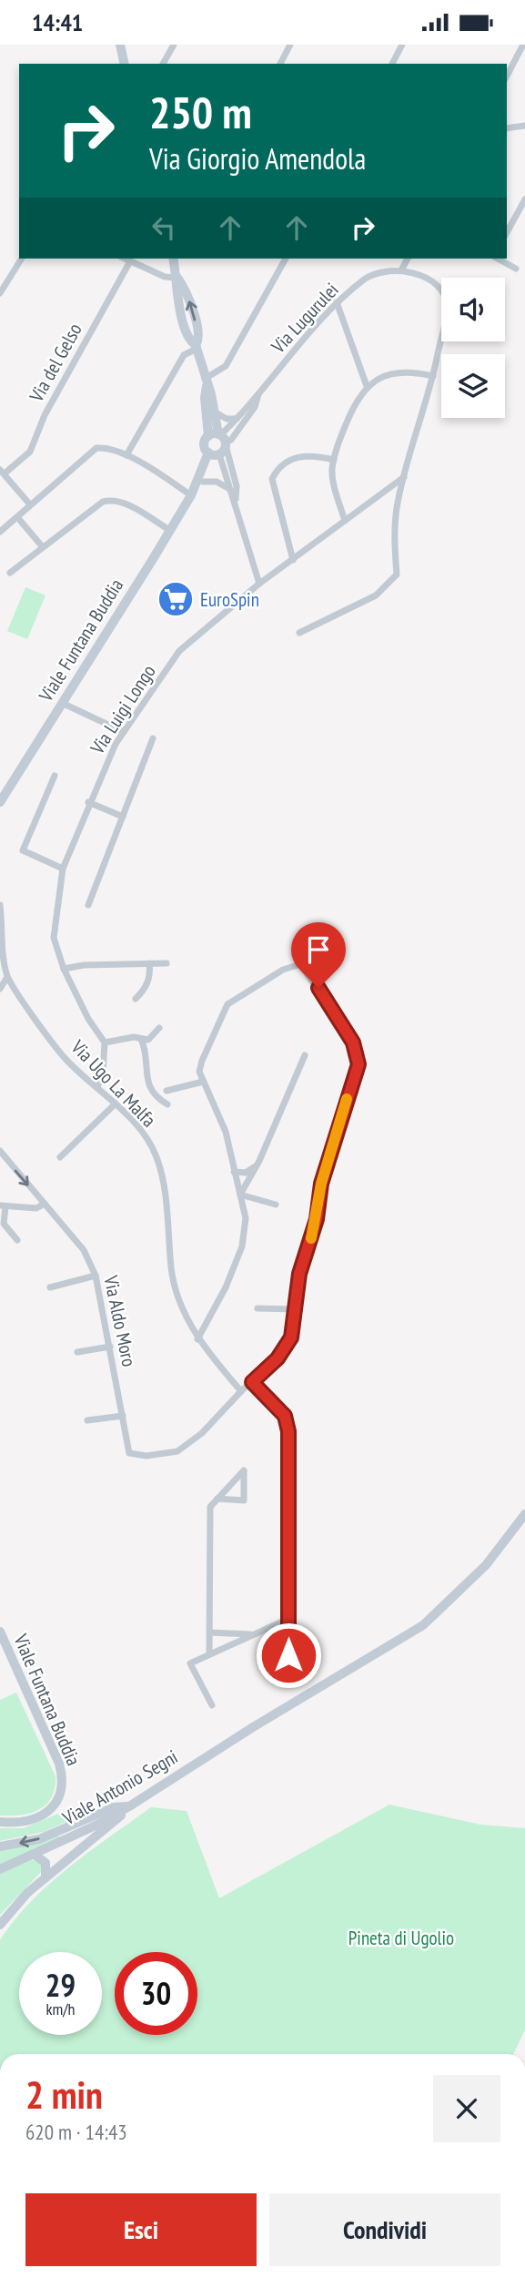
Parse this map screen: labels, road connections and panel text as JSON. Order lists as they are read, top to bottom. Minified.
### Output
{"streets":{"main road":["Viale Funtana Buddia","Viale Antonio Segni"],"street":["Via Lugurulei","Via del Gelso","Via Luigi Longo","Via Ugo La Malfa","Via Aldo Moro"]},"crossings":[["Via Lugurulei","Viale Funtana Buddia"],["Via Ugo La Malfa","Via Aldo Moro"]],"parks":["Pineta di Ugolio"],"places":{"supermarket":["EuroSpin"]},"page":{"status":"14:41","turn":["250 m","Via Giorgio Amendola"],"speed":"29 km/h","limit":"30","heading":["2 min","620 m · 14:43"],"buttons":["Esci","Condividi"]}}
